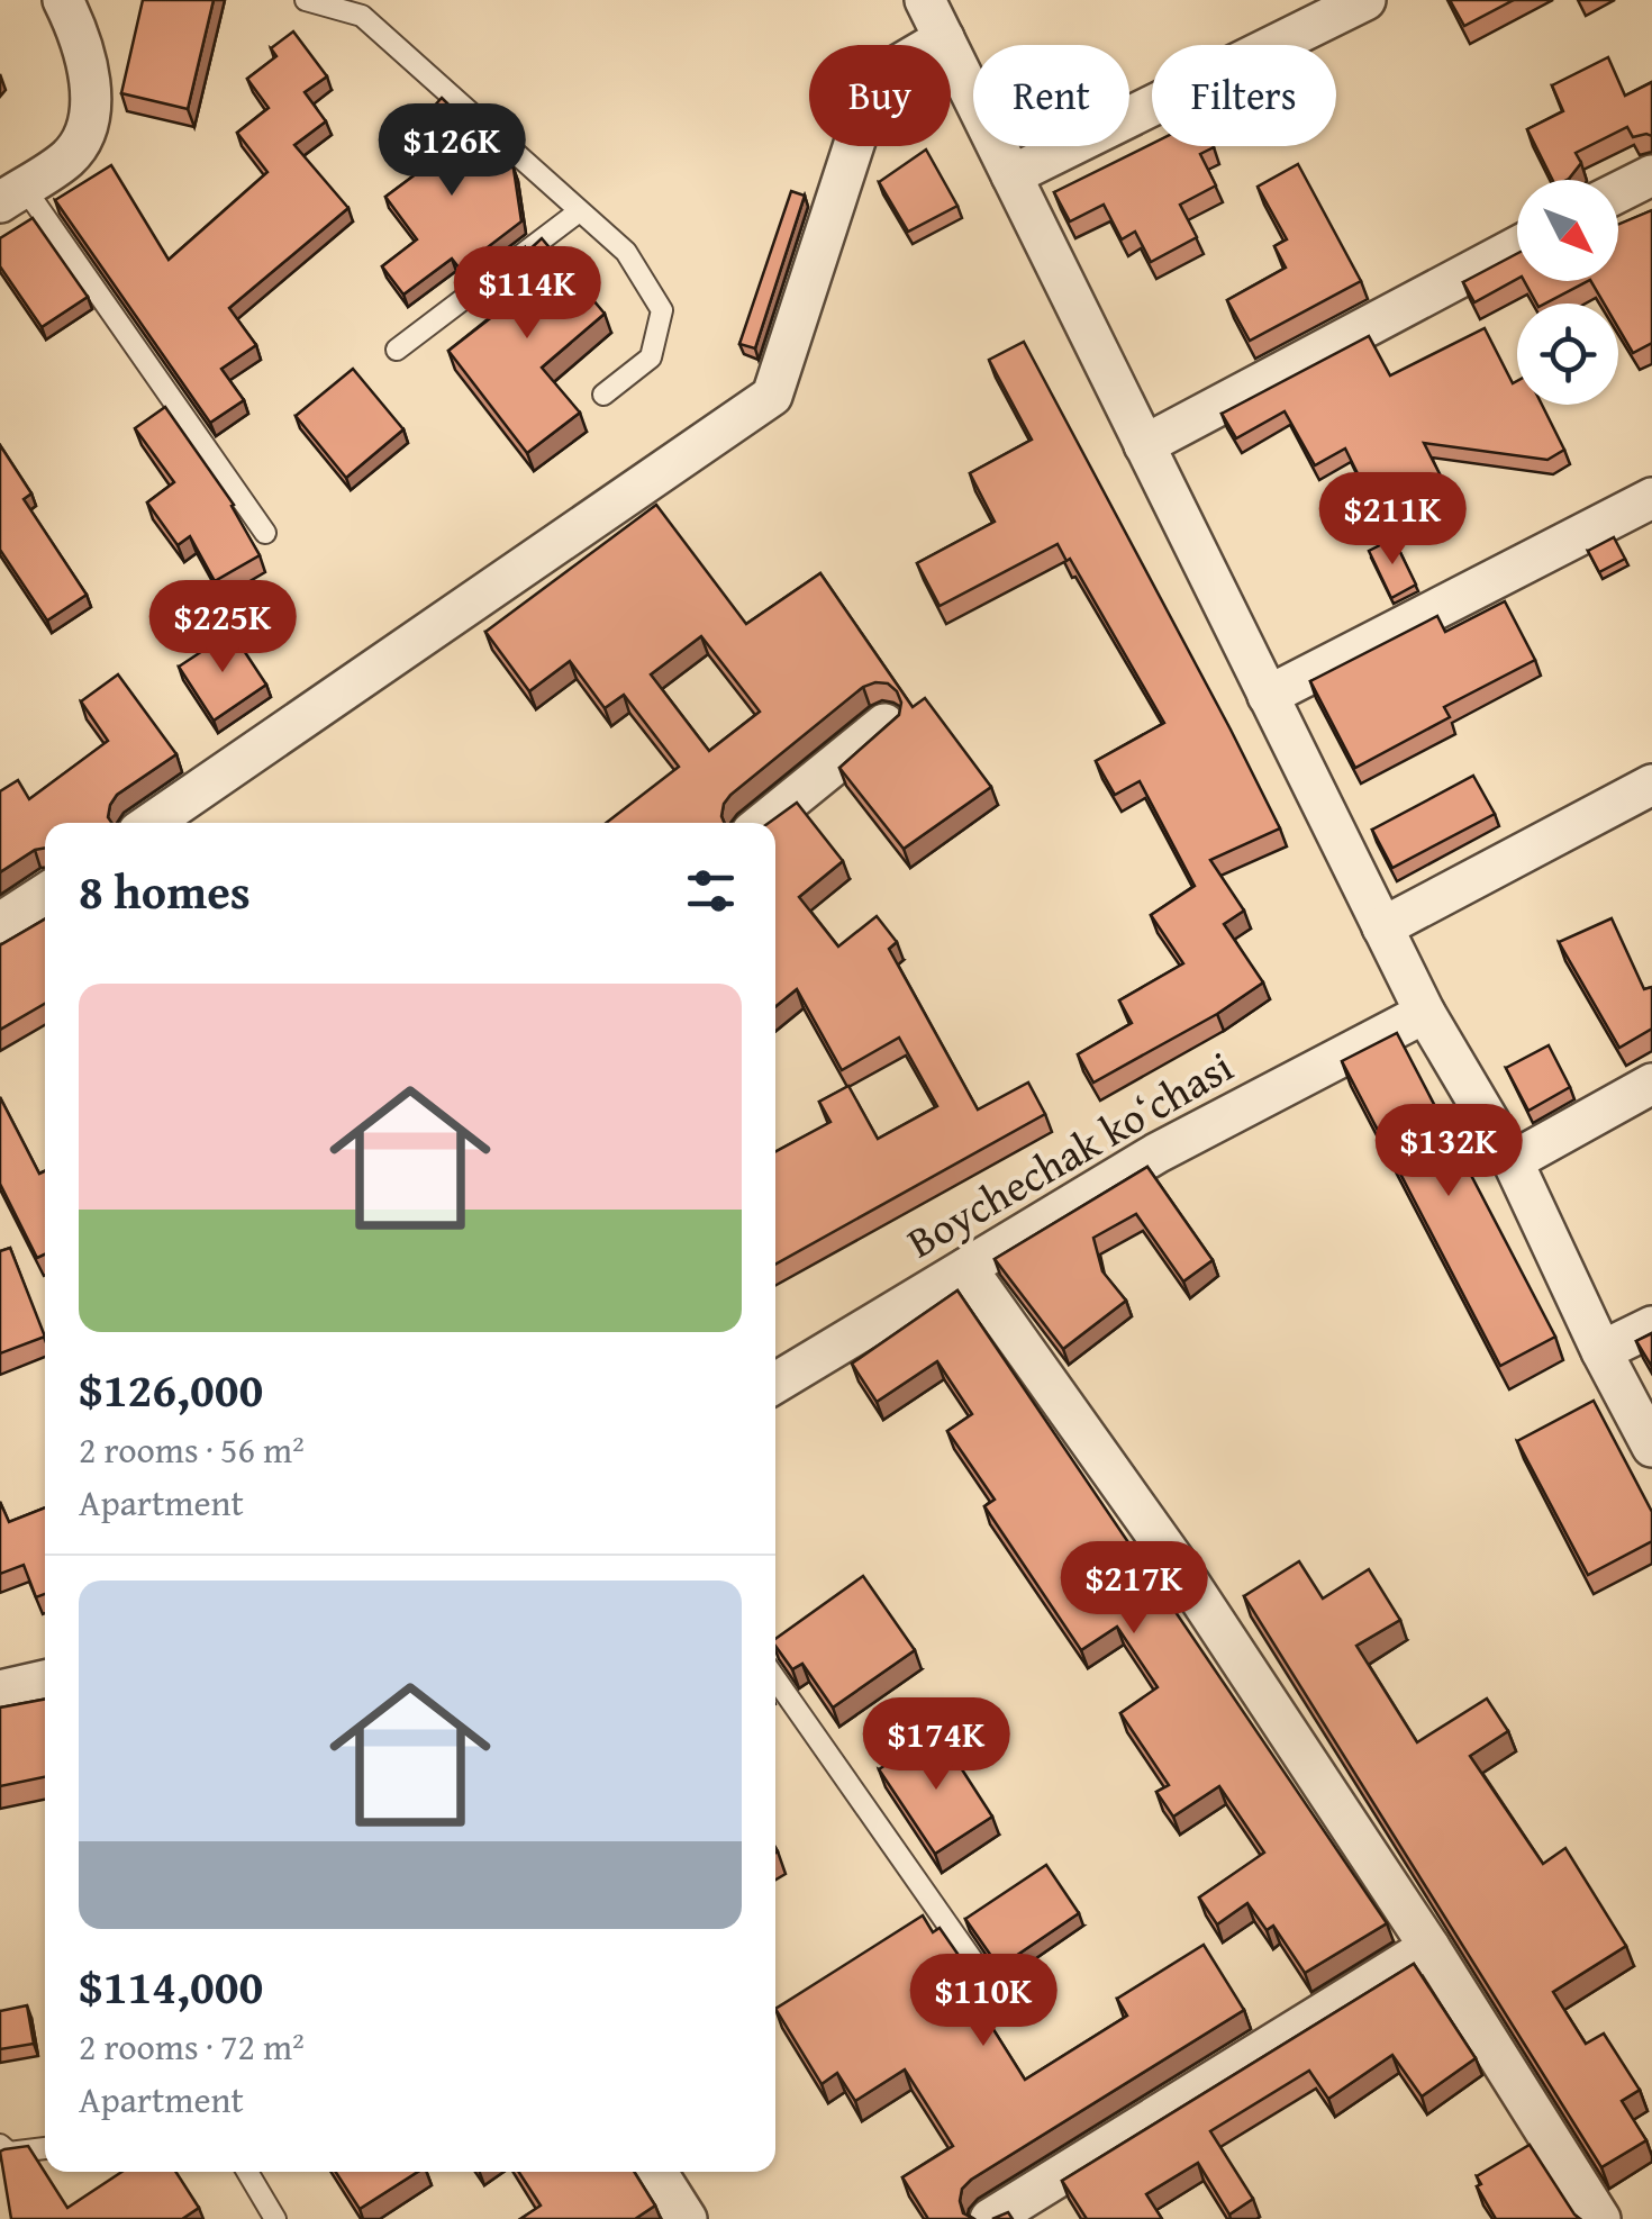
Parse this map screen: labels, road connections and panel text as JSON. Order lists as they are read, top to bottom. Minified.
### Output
{"streets":{"street":["Boychechak koʻchasi"]},"north":"bottom right","page":{"chip":["Buy","Rent","Filters"],"price":["$126K","$114K","$211K","$225K","$132K","$217K","$174K","$110K"],"heading":"8 homes","list":[{"name":"$126,000","note":"2 rooms · 56 m² · Apartment"},{"name":"$114,000","note":"2 rooms · 72 m² · Apartment"}]}}
